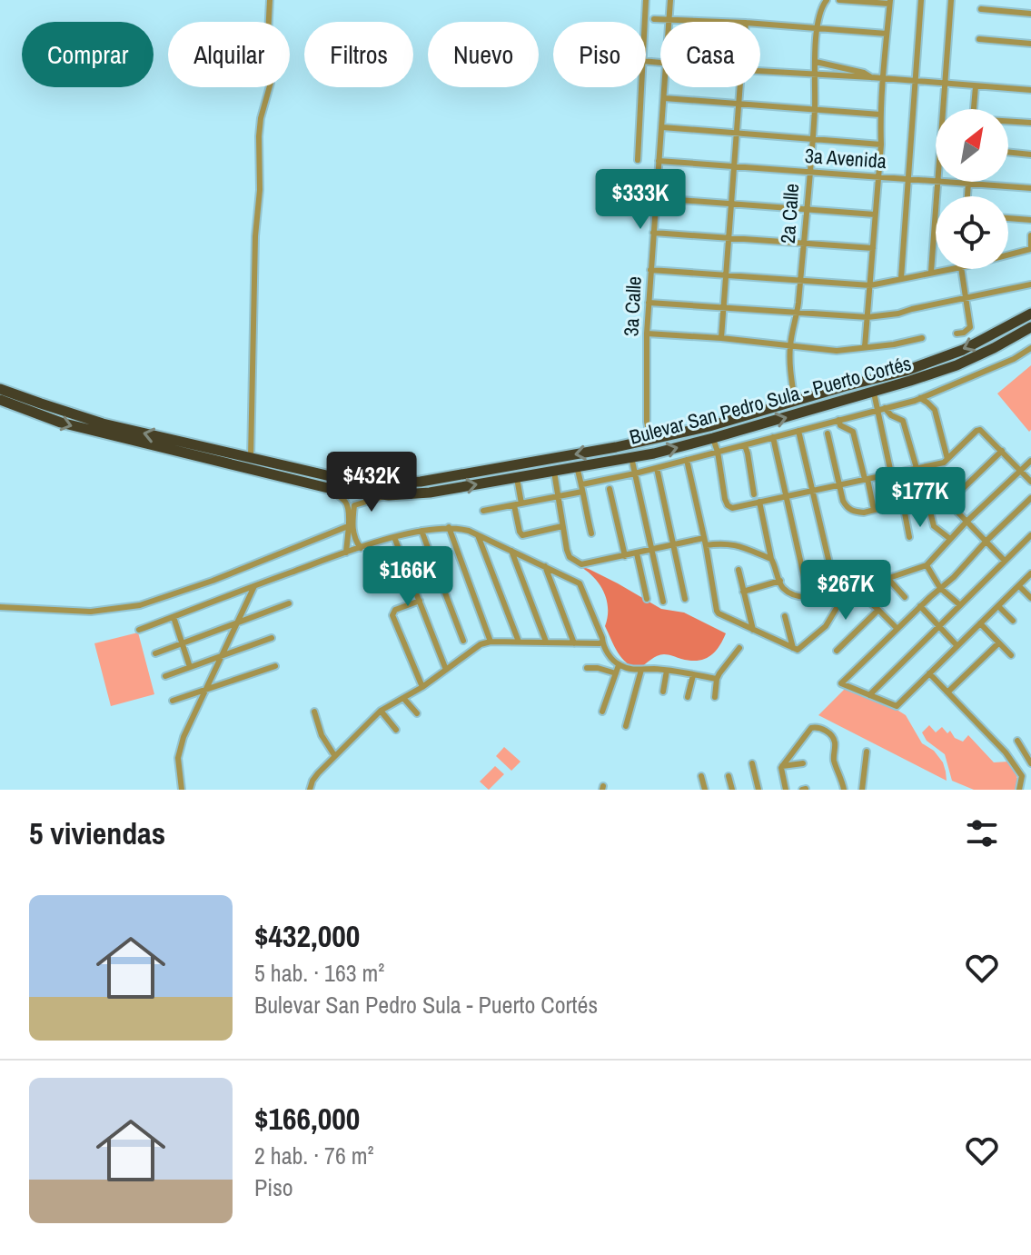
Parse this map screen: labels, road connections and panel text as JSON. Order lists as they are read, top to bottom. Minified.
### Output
{"streets":{"highway":["Bulevar San Pedro Sula - Puerto Cortés"],"street":["3a Avenida","2a Calle","3a Calle"]},"crossings":[["3a Avenida","2a Calle"],["3a Avenida","3a Calle"],["2a Calle","Bulevar San Pedro Sula - Puerto Cortés"],["3a Calle","Bulevar San Pedro Sula - Puerto Cortés"]],"north":"top right","page":{"chip":["Comprar","Alquilar","Filtros","Nuevo","Piso","Casa"],"price":["$333K","$432K","$177K","$166K","$267K"],"heading":"5 viviendas","list":[{"name":"$432,000","note":"5 hab. · 163 m² · Bulevar San Pedro Sula - Puerto Cortés"},{"name":"$166,000","note":"2 hab. · 76 m² · Piso"}]}}
